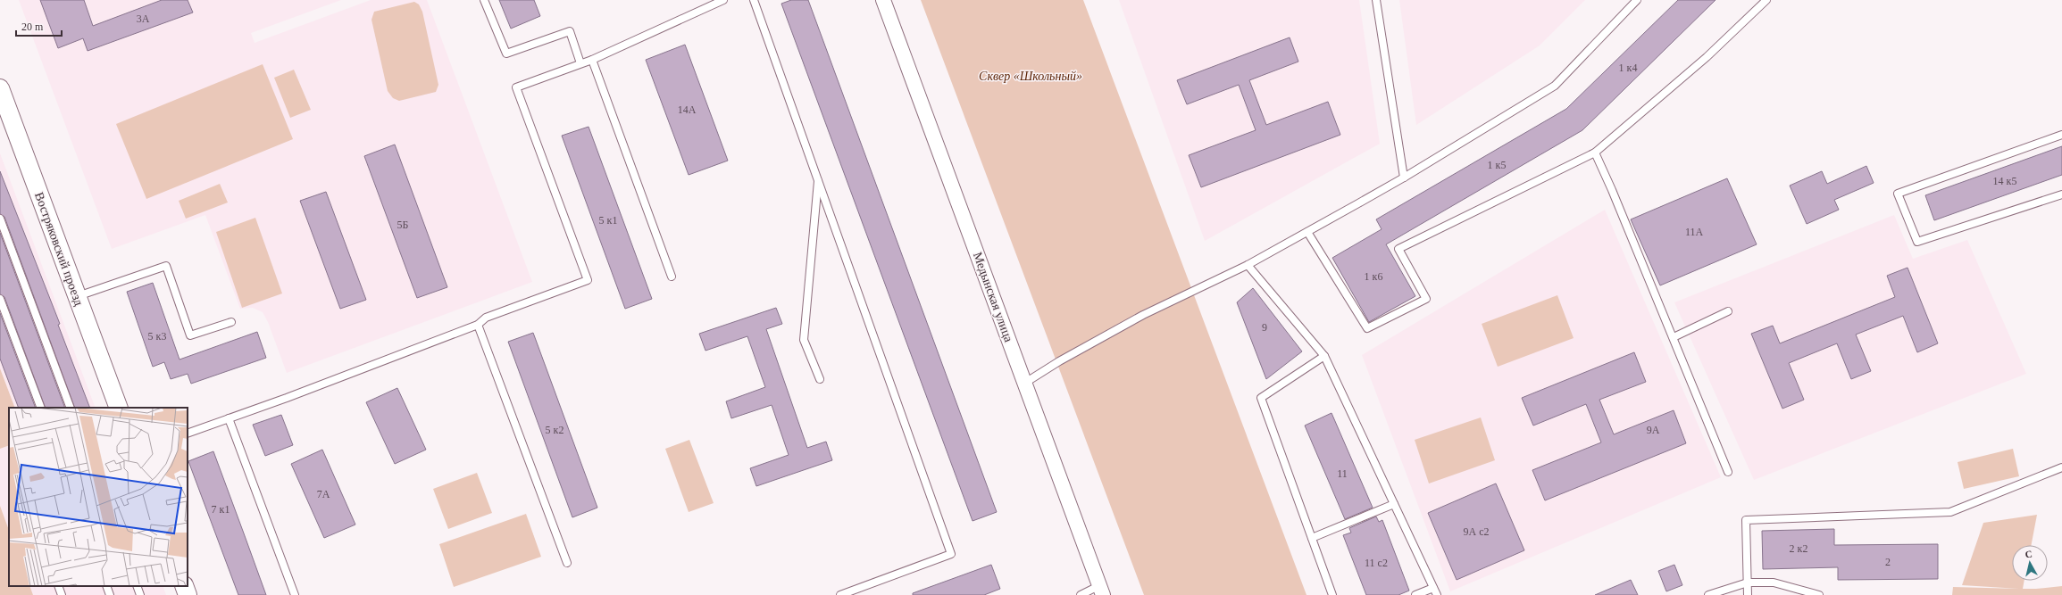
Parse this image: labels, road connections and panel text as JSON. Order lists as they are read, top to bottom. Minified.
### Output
{"streets":{"street":["Востряковский проезд","Медынская улица"]},"parks":["Сквер «Школьный»"],"house_numbers":["3А","1 к4","14А","1 к5","14 к5","5 к1","5Б","11А","1 к6","9","5 к3","5 к2","9А","11","7А","7 к1","9А с2","2 к2","2","11 с2"],"scale_bar":"20 m","north":"top"}
